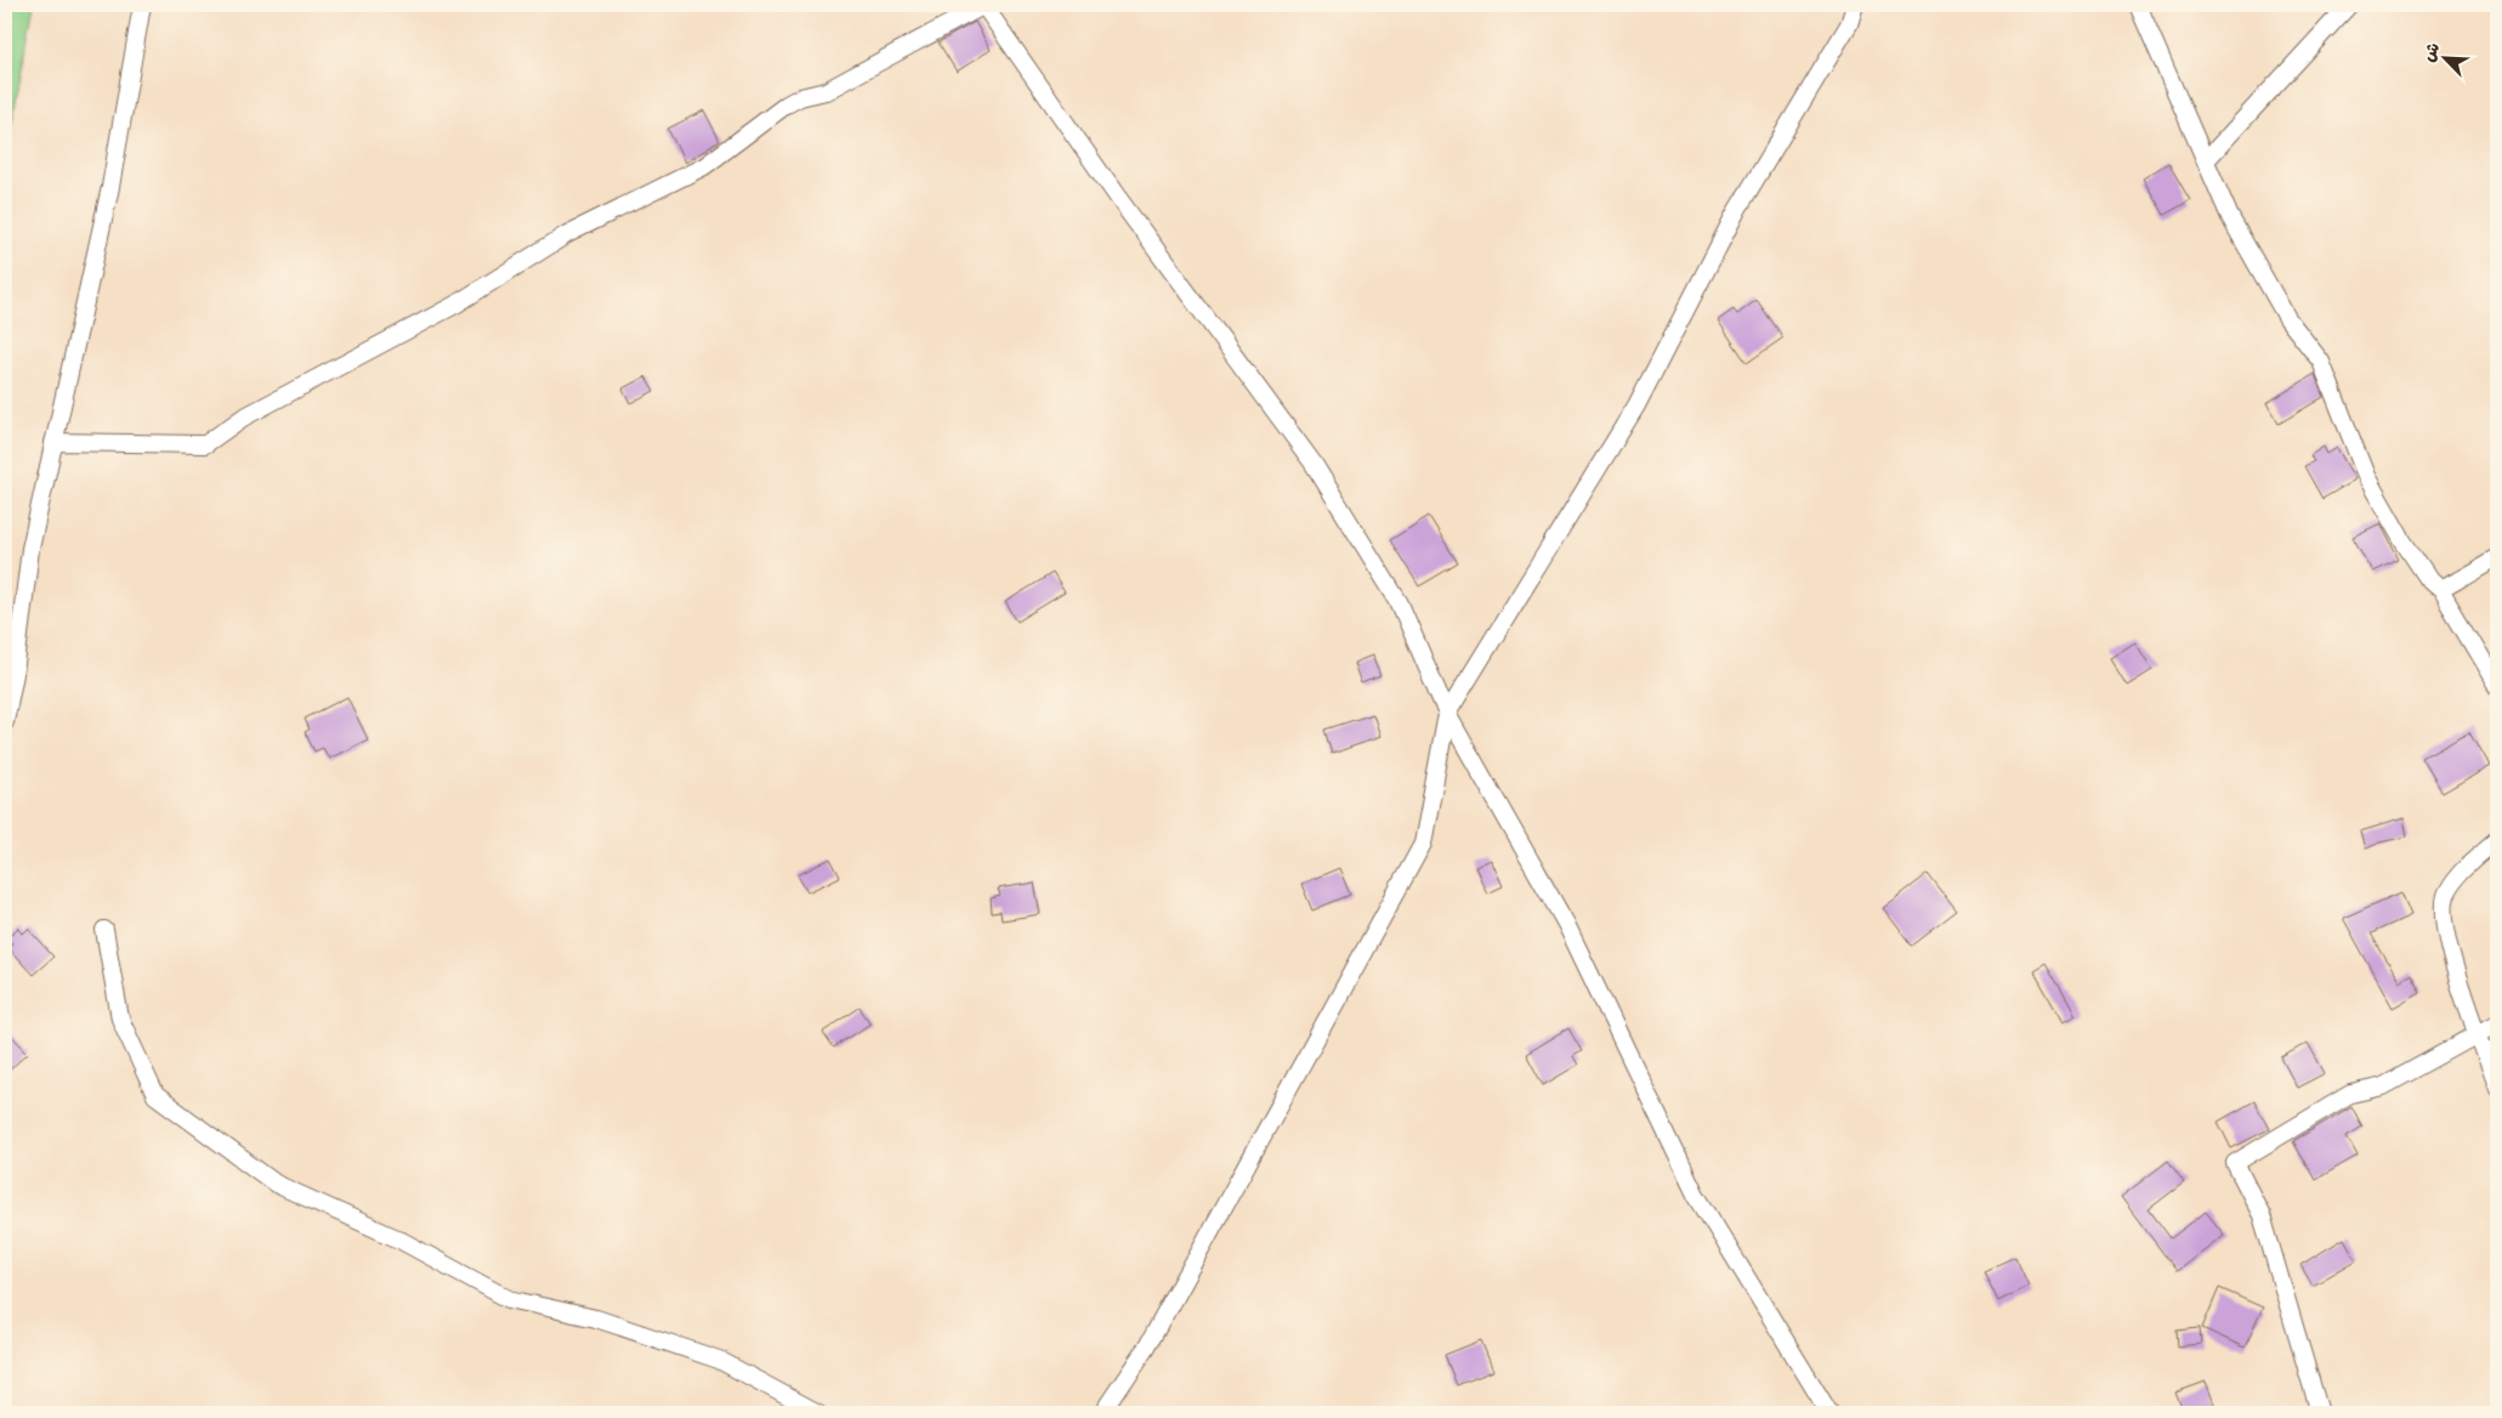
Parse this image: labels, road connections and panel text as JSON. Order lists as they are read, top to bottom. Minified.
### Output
{"north":"top left"}
